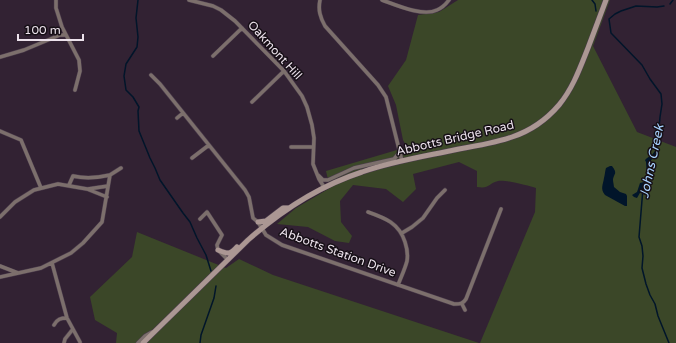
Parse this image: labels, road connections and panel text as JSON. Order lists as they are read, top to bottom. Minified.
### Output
{"streets":{"main road":["Abbotts Bridge Road"],"street":["Oakmont Hill","Abbotts Station Drive"]},"crossings":[["Oakmont Hill","Abbotts Bridge Road"],["Abbotts Bridge Road","Abbotts Station Drive"]],"water":["Johns Creek"],"scale_bar":"100 m"}
